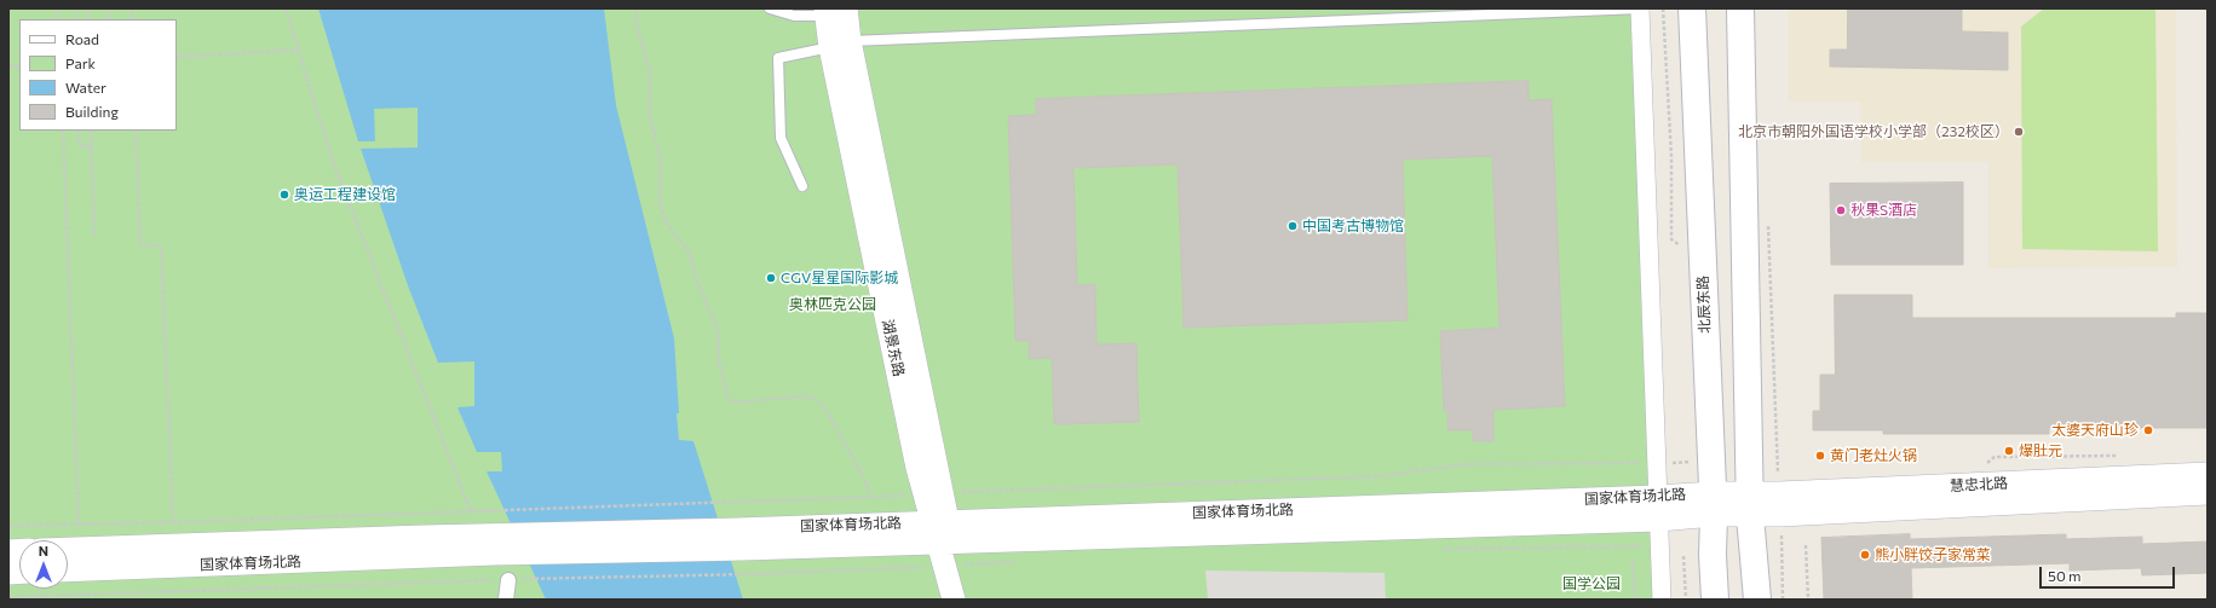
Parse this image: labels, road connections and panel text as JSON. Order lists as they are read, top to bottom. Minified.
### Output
{"streets":{"main road":["北辰东路"],"street":["湖景东路","慧忠北路","国家体育场北路"]},"crossings":[["北辰东路","国家体育场北路"],["湖景东路","国家体育场北路"],["慧忠北路","国家体育场北路"]],"parks":["奥林匹克公园","国学公园"],"places":["北京市朝阳外国语学校小学部（232校区）","奥运工程建设馆","秋果S酒店","中国考古博物馆","CGV星星国际影城","太婆天府山珍","爆肚元","黄门老灶火锅","熊小胖饺子家常菜"],"legend":["Road","Park","Water","Building"],"scale_bar":"50 m","north":"top"}
